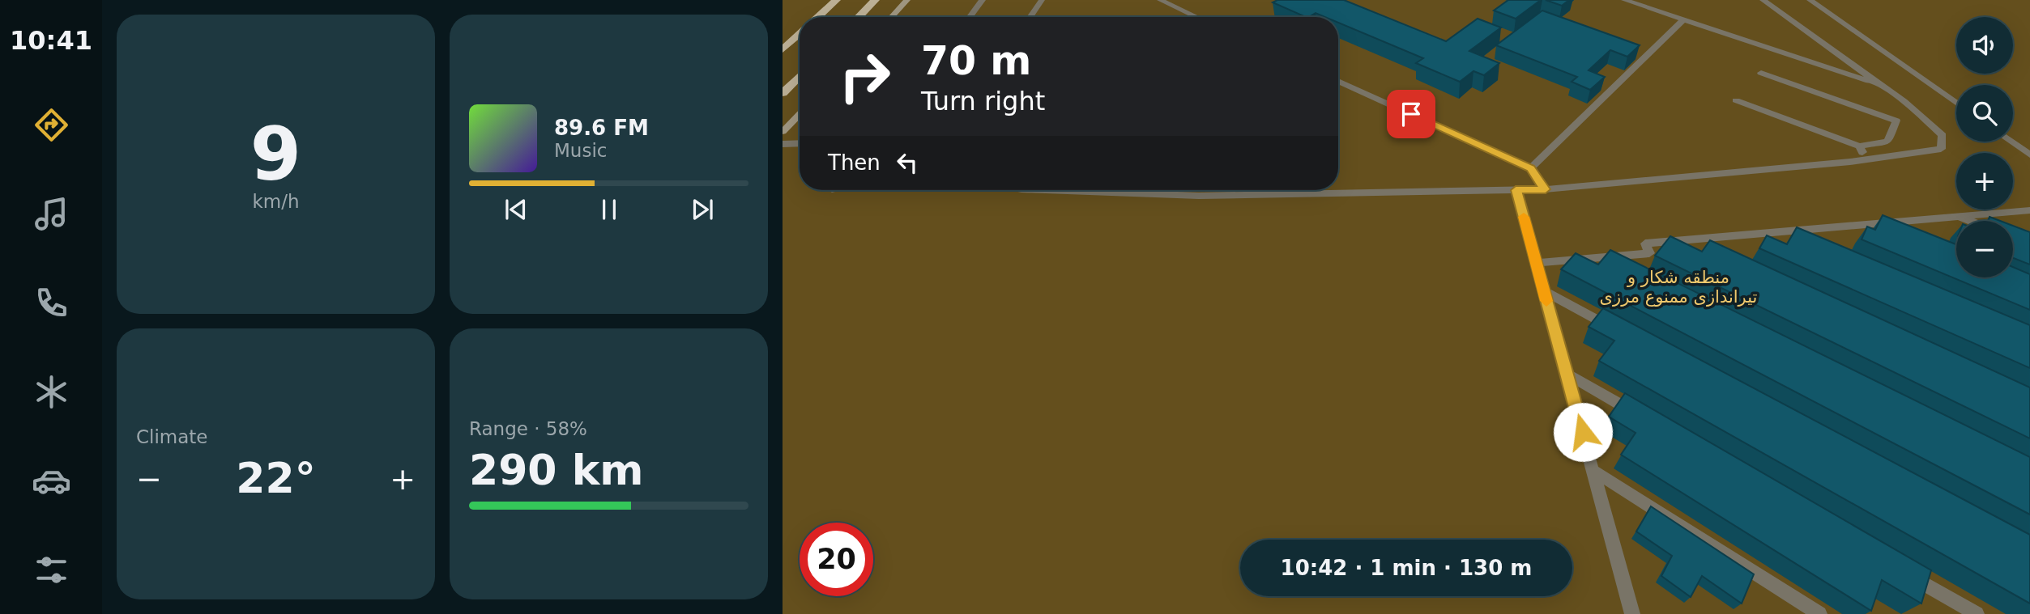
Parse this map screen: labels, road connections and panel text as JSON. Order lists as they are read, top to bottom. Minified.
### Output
{"parks":["منطقه شکار و تیراندازی ممنوع مرزی"],"page":{"tabs":"10:41","tile":[["9","km/h"],"Climate",["Range · 58%","290 km"]],"map_buttons":["+","−"],"turn":["70 m","Turn right"],"song":["89.6 FM","Music"],"then":"Then","heat":["−","22°","+"],"limit":"20","trip":"10:42 · 1 min · 130 m"}}
